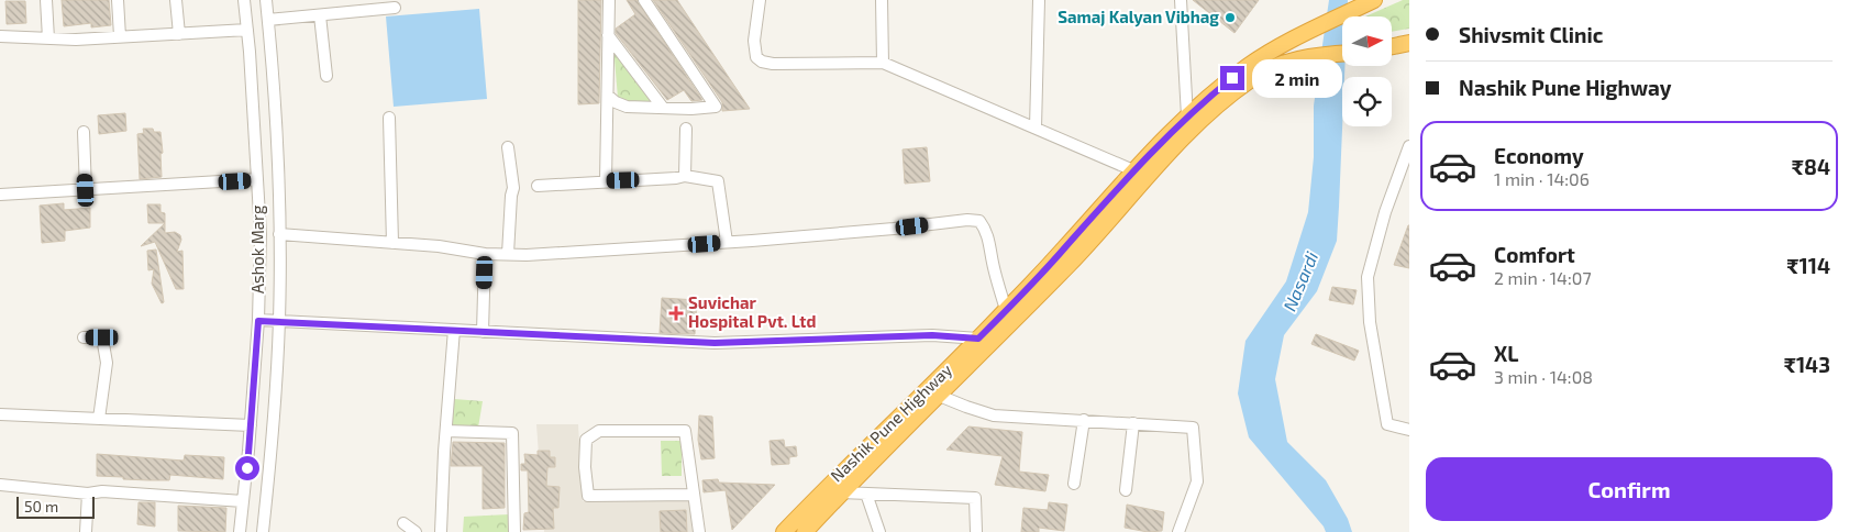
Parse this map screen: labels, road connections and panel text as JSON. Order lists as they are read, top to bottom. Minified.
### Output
{"streets":{"highway":["Nashik Pune Highway"],"street":["Ashok Marg"]},"water":["Nasardi"],"places":{"other":["Samaj Kalyan Vibhag"],"health":["Suvichar Hospital Pvt. Ltd"]},"scale_bar":"50 m","north":"right","page":{"banner":["Shivsmit Clinic","Nashik Pune Highway"],"bubble":"2 min","list":[{"name":"Economy","note":"1 min · 14:06","value":"₹84"},{"name":"Comfort","note":"2 min · 14:07","value":"₹114"},{"name":"XL","note":"3 min · 14:08","value":"₹143"}],"buttons":"Confirm","scale":"50 m"}}
